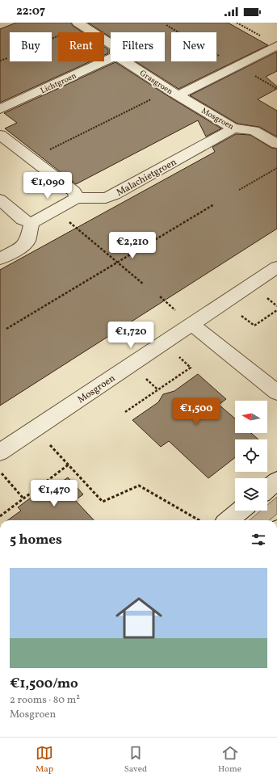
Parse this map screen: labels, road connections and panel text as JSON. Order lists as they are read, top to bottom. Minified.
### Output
{"streets":{"street":["Grasgroen","Lichtgroen","Mosgroen","Malachietgroen"]},"crossings":[["Grasgroen","Mosgroen"],["Mosgroen","Malachietgroen"]],"north":"left","page":{"status":"22:07","chip":["Buy","Rent","Filters","New"],"price":["€1,090","€2,210","€1,720","€1,500","€1,470"],"heading":"5 homes","list":[{"name":"€1,500/mo","note":"2 rooms · 80 m² · Mosgroen"}],"tabs":["Map","Saved","Home"]}}
